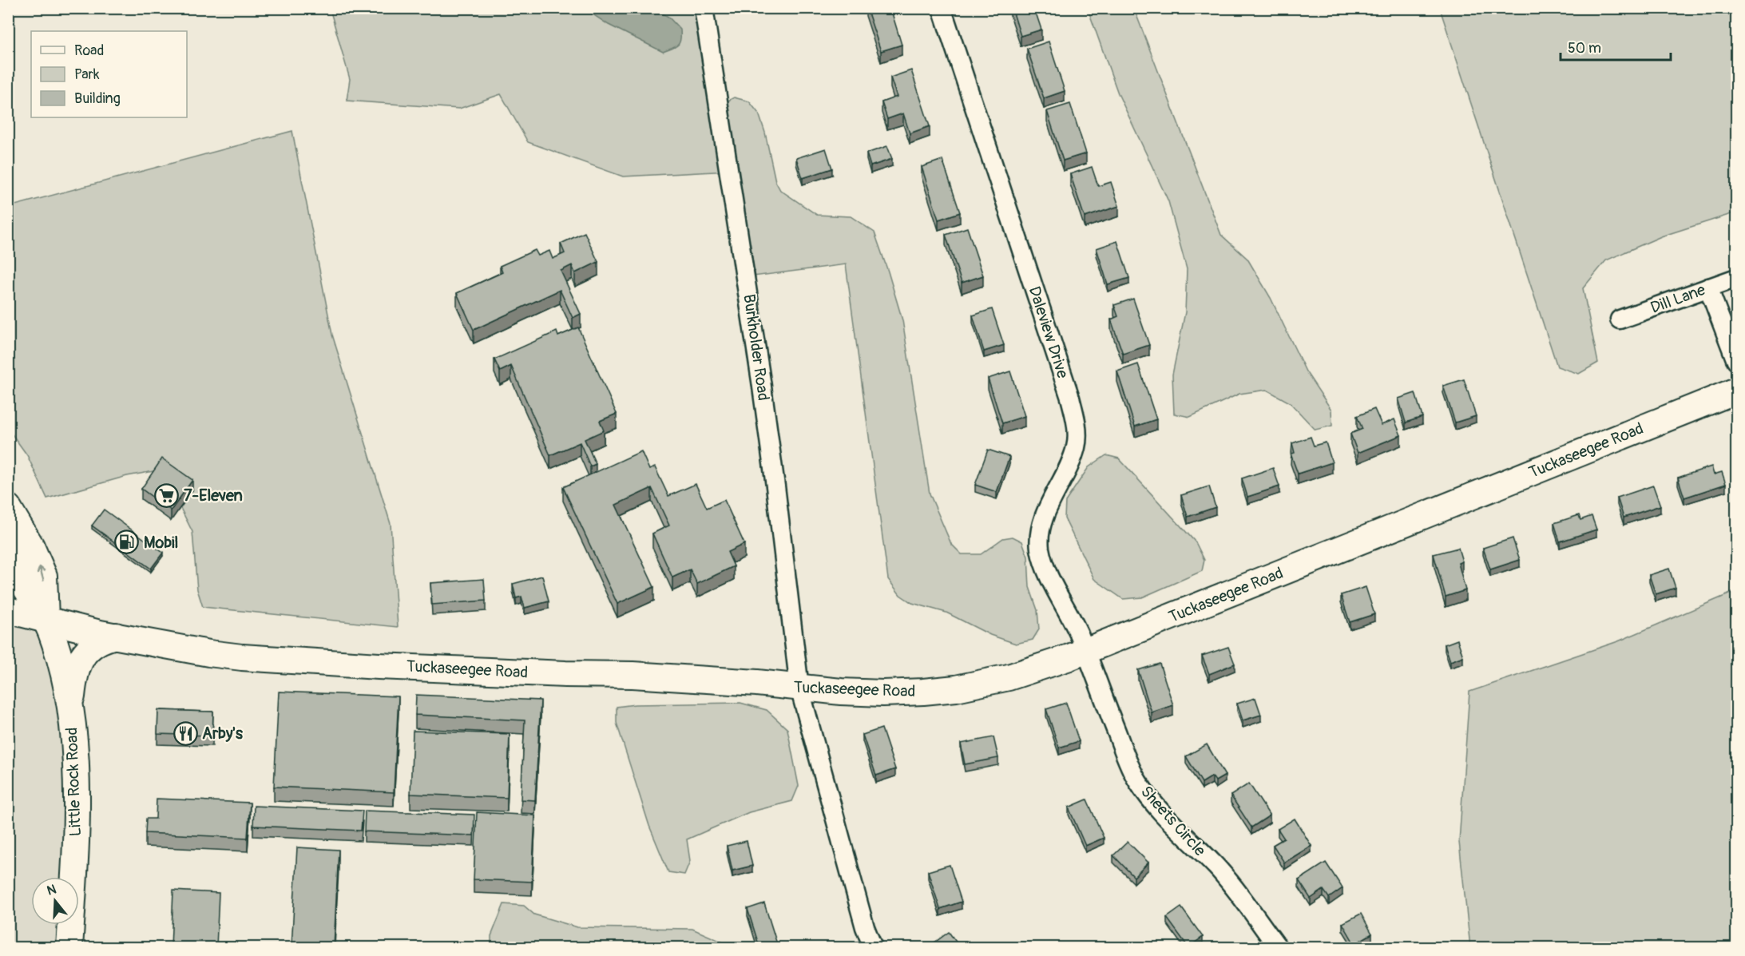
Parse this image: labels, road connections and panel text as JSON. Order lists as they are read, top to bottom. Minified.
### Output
{"streets":{"street":["Dill Lane","Daleview Drive","Burkholder Road","Tuckaseegee Road","Little Rock Road","Sheets Circle"]},"crossings":[["Daleview Drive","Tuckaseegee Road"],["Daleview Drive","Sheets Circle"],["Burkholder Road","Tuckaseegee Road"],["Tuckaseegee Road","Little Rock Road"],["Tuckaseegee Road","Sheets Circle"]],"places":{"supermarket":["7-Eleven"],"fuel station":["Mobil"],"restaurant":["Arby's"]},"legend":["Road","Park","Building"],"scale_bar":"50 m","north":"top"}
